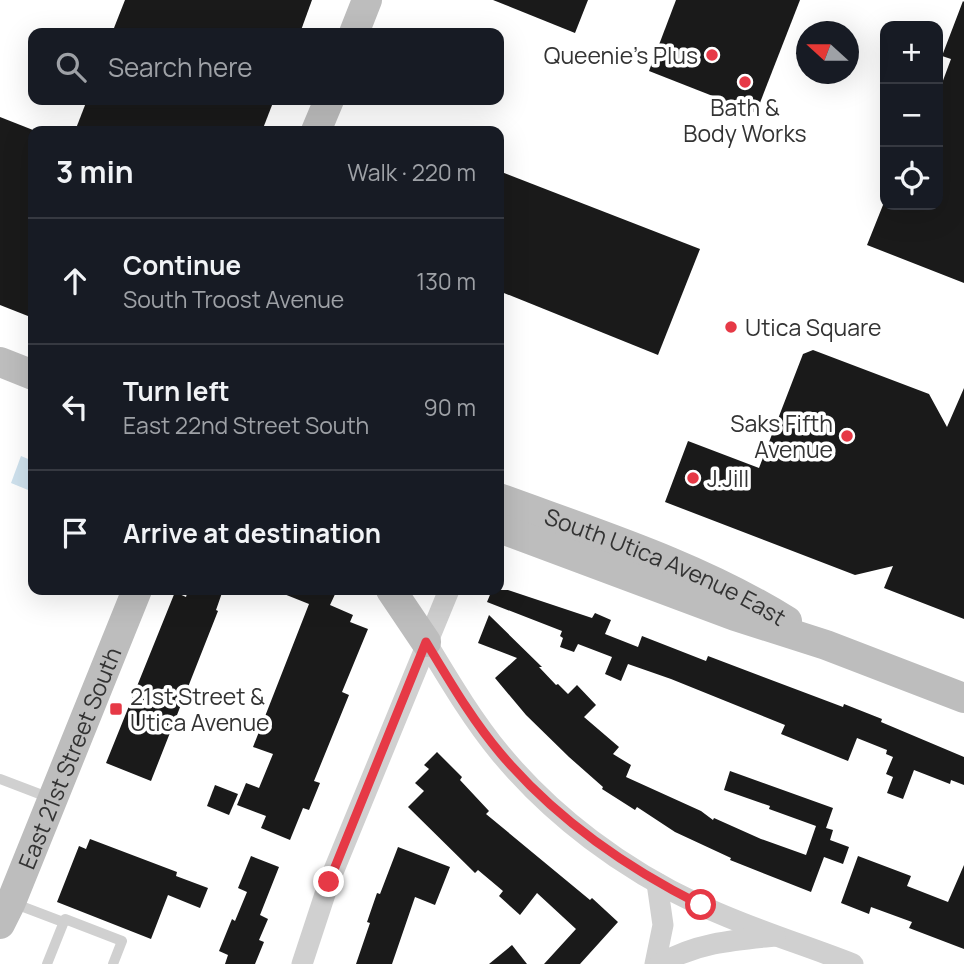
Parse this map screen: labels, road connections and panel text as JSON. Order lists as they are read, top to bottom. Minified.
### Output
{"streets":{"street":["South Utica Avenue East","East 21st Street South"]},"places":{"other":["Queenie's Plus","Bath & Body Works","Utica Square","Saks Fifth Avenue","J.Jill"],"transit":["21st Street & Utica Avenue"]},"north":"left","page":{"map_buttons":["+","−"],"search":"Search here","heading":["3 min","Walk · 220 m"],"list":[["Continue","South Troost Avenue","130 m"],["Turn left","East 22nd Street South","90 m"],"Arrive at destination"]}}
